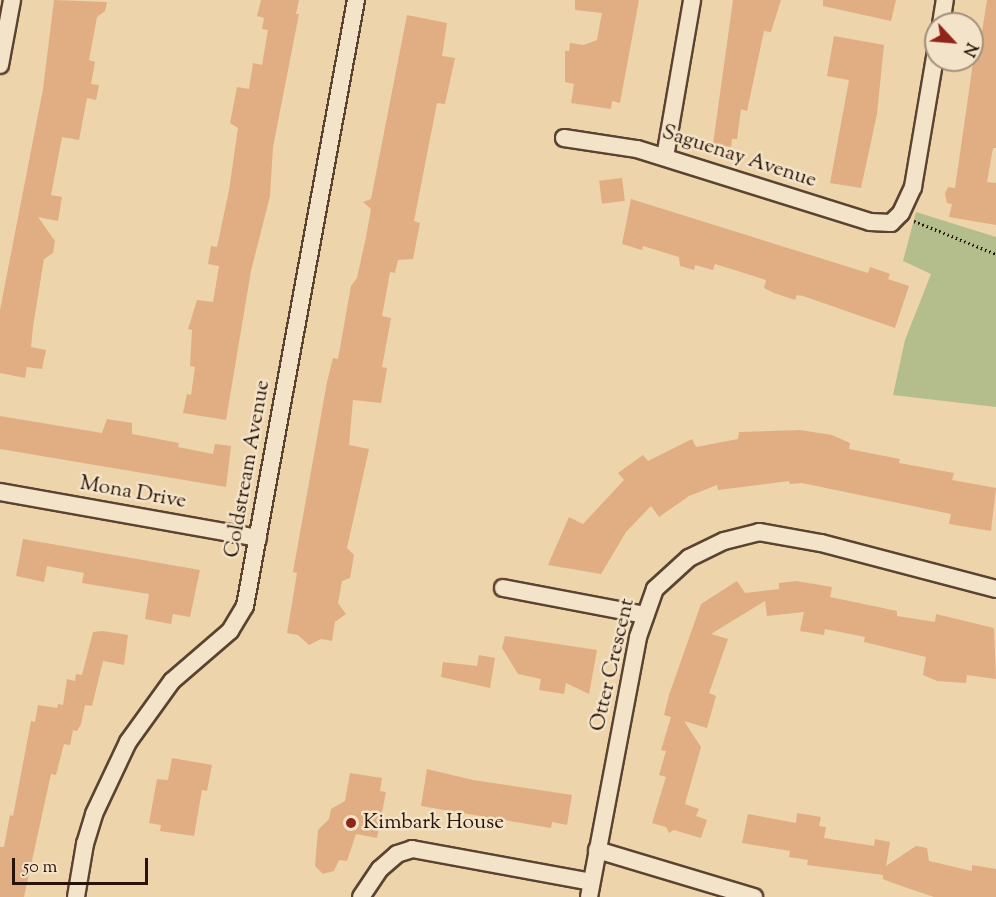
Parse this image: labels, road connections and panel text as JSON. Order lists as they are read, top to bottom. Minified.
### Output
{"streets":{"street":["Saguenay Avenue","Coldstream Avenue","Mona Drive","Otter Crescent"]},"crossings":[["Coldstream Avenue","Mona Drive"]],"places":["Kimbark House"],"scale_bar":"50 m","north":"bottom right"}
